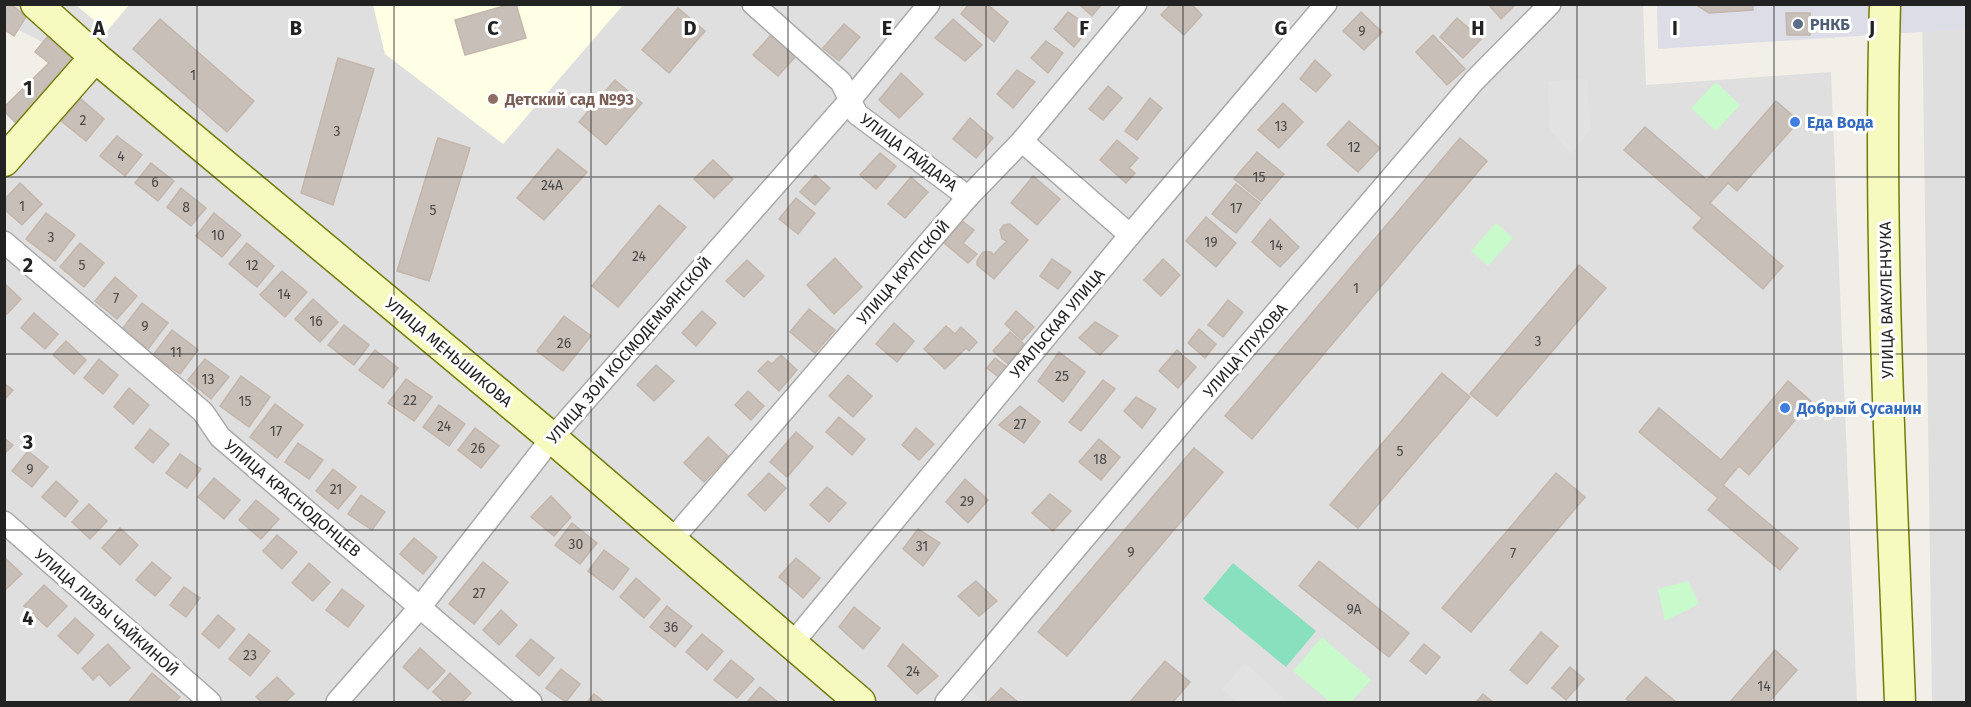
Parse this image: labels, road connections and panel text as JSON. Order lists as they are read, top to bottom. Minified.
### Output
{"streets":{"street":["УЛИЦА ГАЙДАРА","УЛИЦА КРУПСКОЙ","УЛИЦА ВАКУЛЕНЧУКА","УРАЛЬСКАЯ УЛИЦА","УЛИЦА ЗОИ КОСМОДЕМЬЯНСКОЙ","УЛИЦА ГЛУХОВА","УЛИЦА МЕНЬШИКОВА","УЛИЦА КРАСНОДОНЦЕВ","УЛИЦА ЛИЗЫ ЧАЙКИНОЙ"]},"crossings":[["УЛИЦА ГАЙДАРА","УЛИЦА КРУПСКОЙ"],["УЛИЦА ГАЙДАРА","УЛИЦА ЗОИ КОСМОДЕМЬЯНСКОЙ"],["УЛИЦА КРУПСКОЙ","УЛИЦА МЕНЬШИКОВА"],["УРАЛЬСКАЯ УЛИЦА","УЛИЦА МЕНЬШИКОВА"],["УЛИЦА ЗОИ КОСМОДЕМЬЯНСКОЙ","УЛИЦА МЕНЬШИКОВА"],["УЛИЦА ЗОИ КОСМОДЕМЬЯНСКОЙ","УЛИЦА КРАСНОДОНЦЕВ"]],"places":["РНКБ","Детский сад №93","Еда Вода","Добрый Сусанин"],"house_numbers":["9","1","2","13","3","12","4","15","6","24А","1","8","17","5","10","3","19","14","24","5","12","1","14","7","16","9","3","26","11","25","13","22","15","27","24","17","26","5","18","9","21","29","30","31","9","7","27","9А","36","23","24","14"],"grid":{"columns":["A","B","C","D","E","F","G","H","I","J"],"rows":["1","2","3","4"]}}
